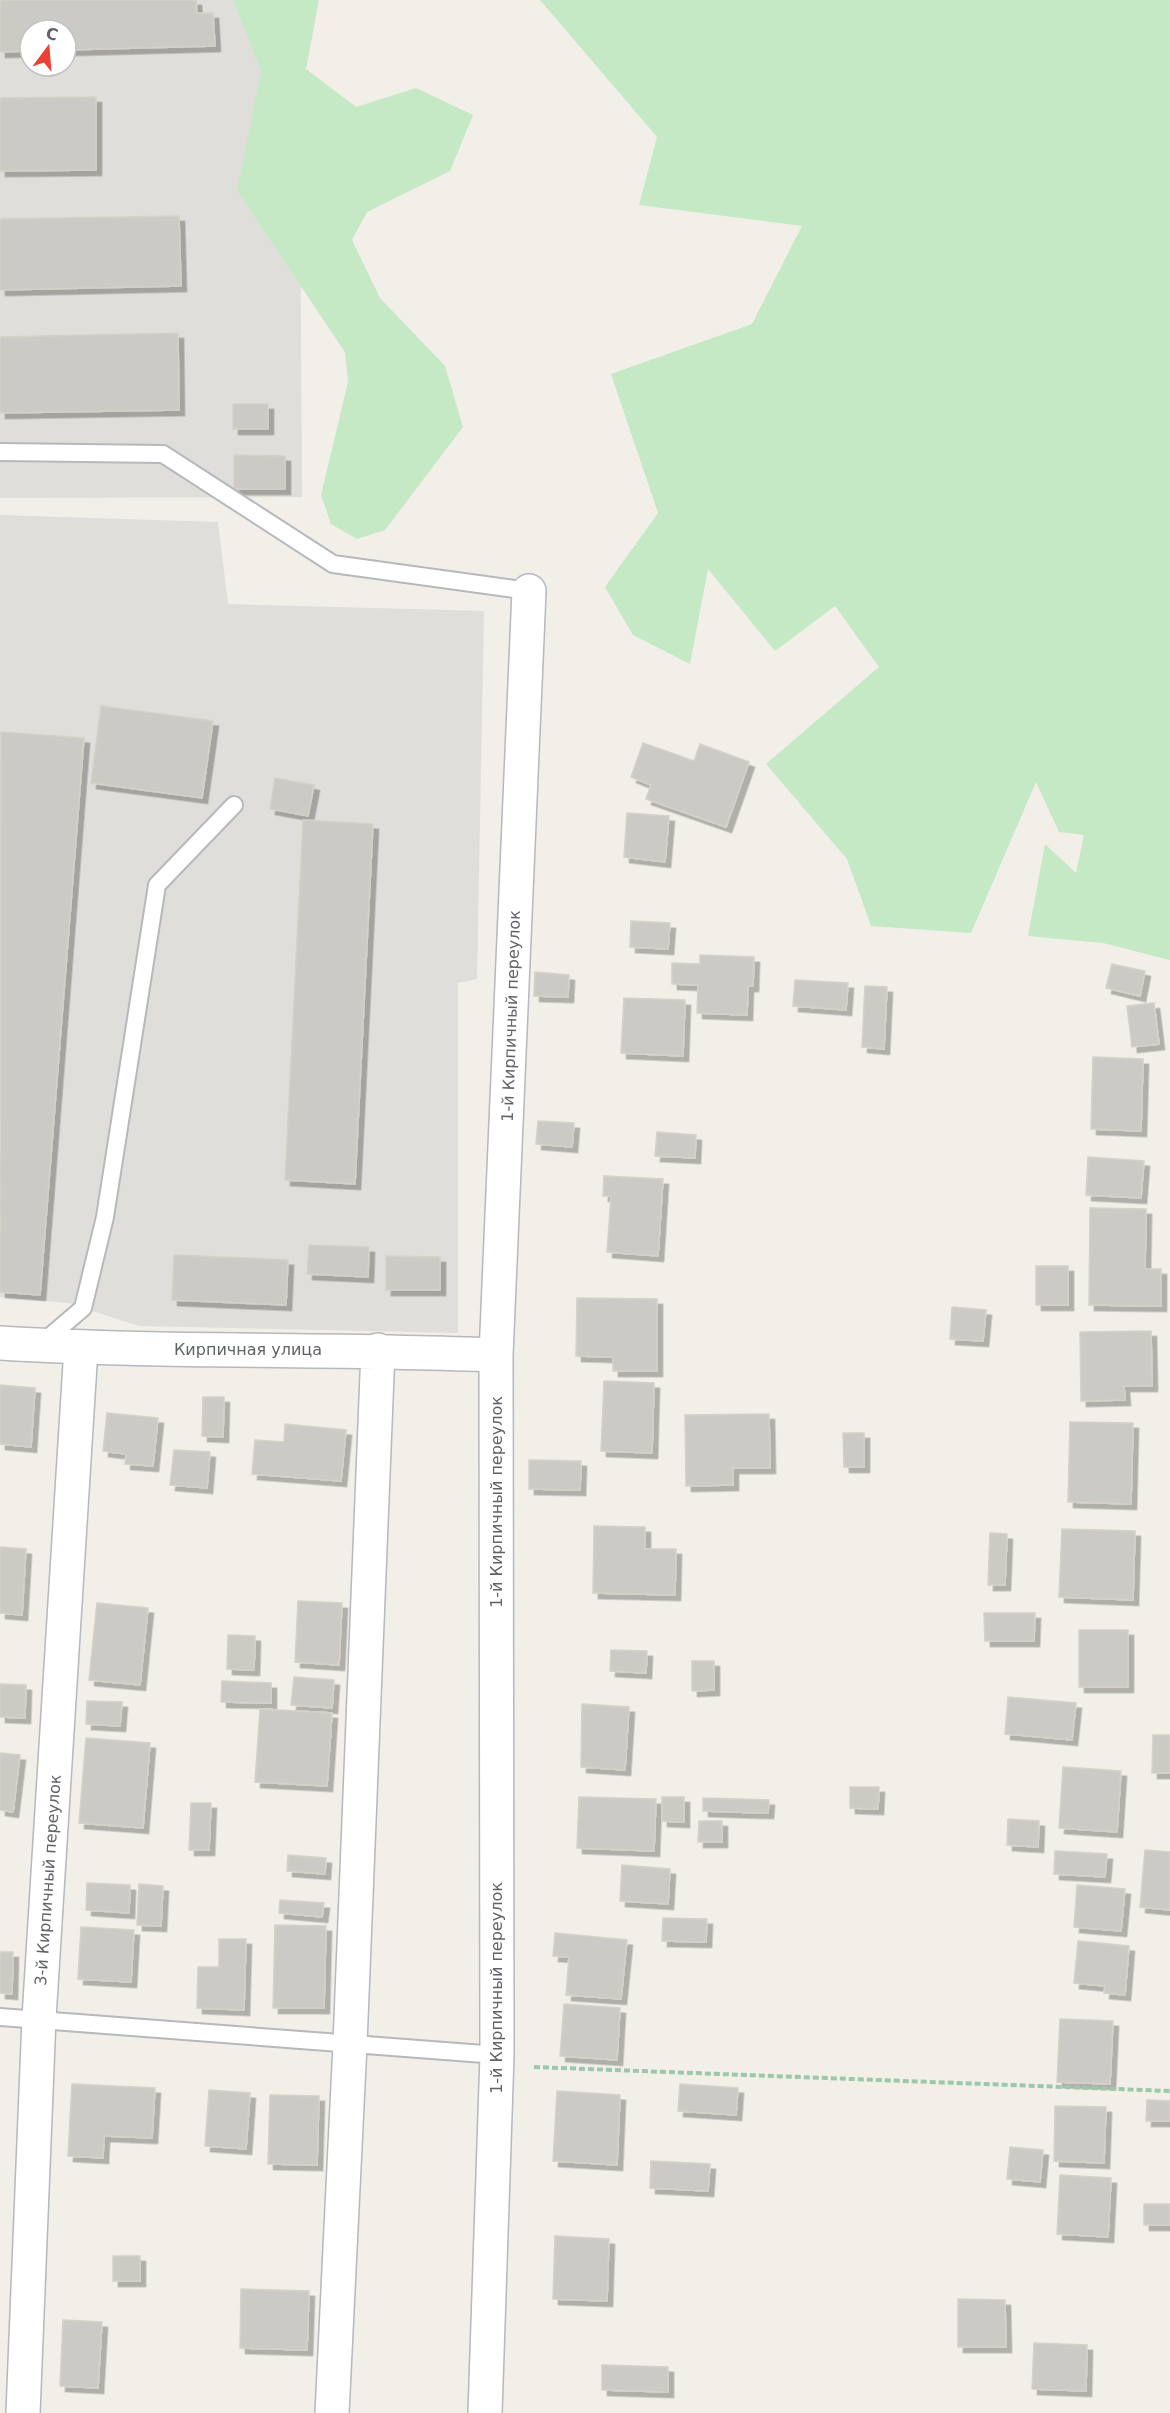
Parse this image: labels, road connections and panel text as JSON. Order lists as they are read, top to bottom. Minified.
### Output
{"streets":{"street":["1-й Кирпичный переулок","Кирпичная улица","3-й Кирпичный переулок"]},"crossings":[["1-й Кирпичный переулок","Кирпичная улица"],["Кирпичная улица","3-й Кирпичный переулок"]],"north":"top"}
